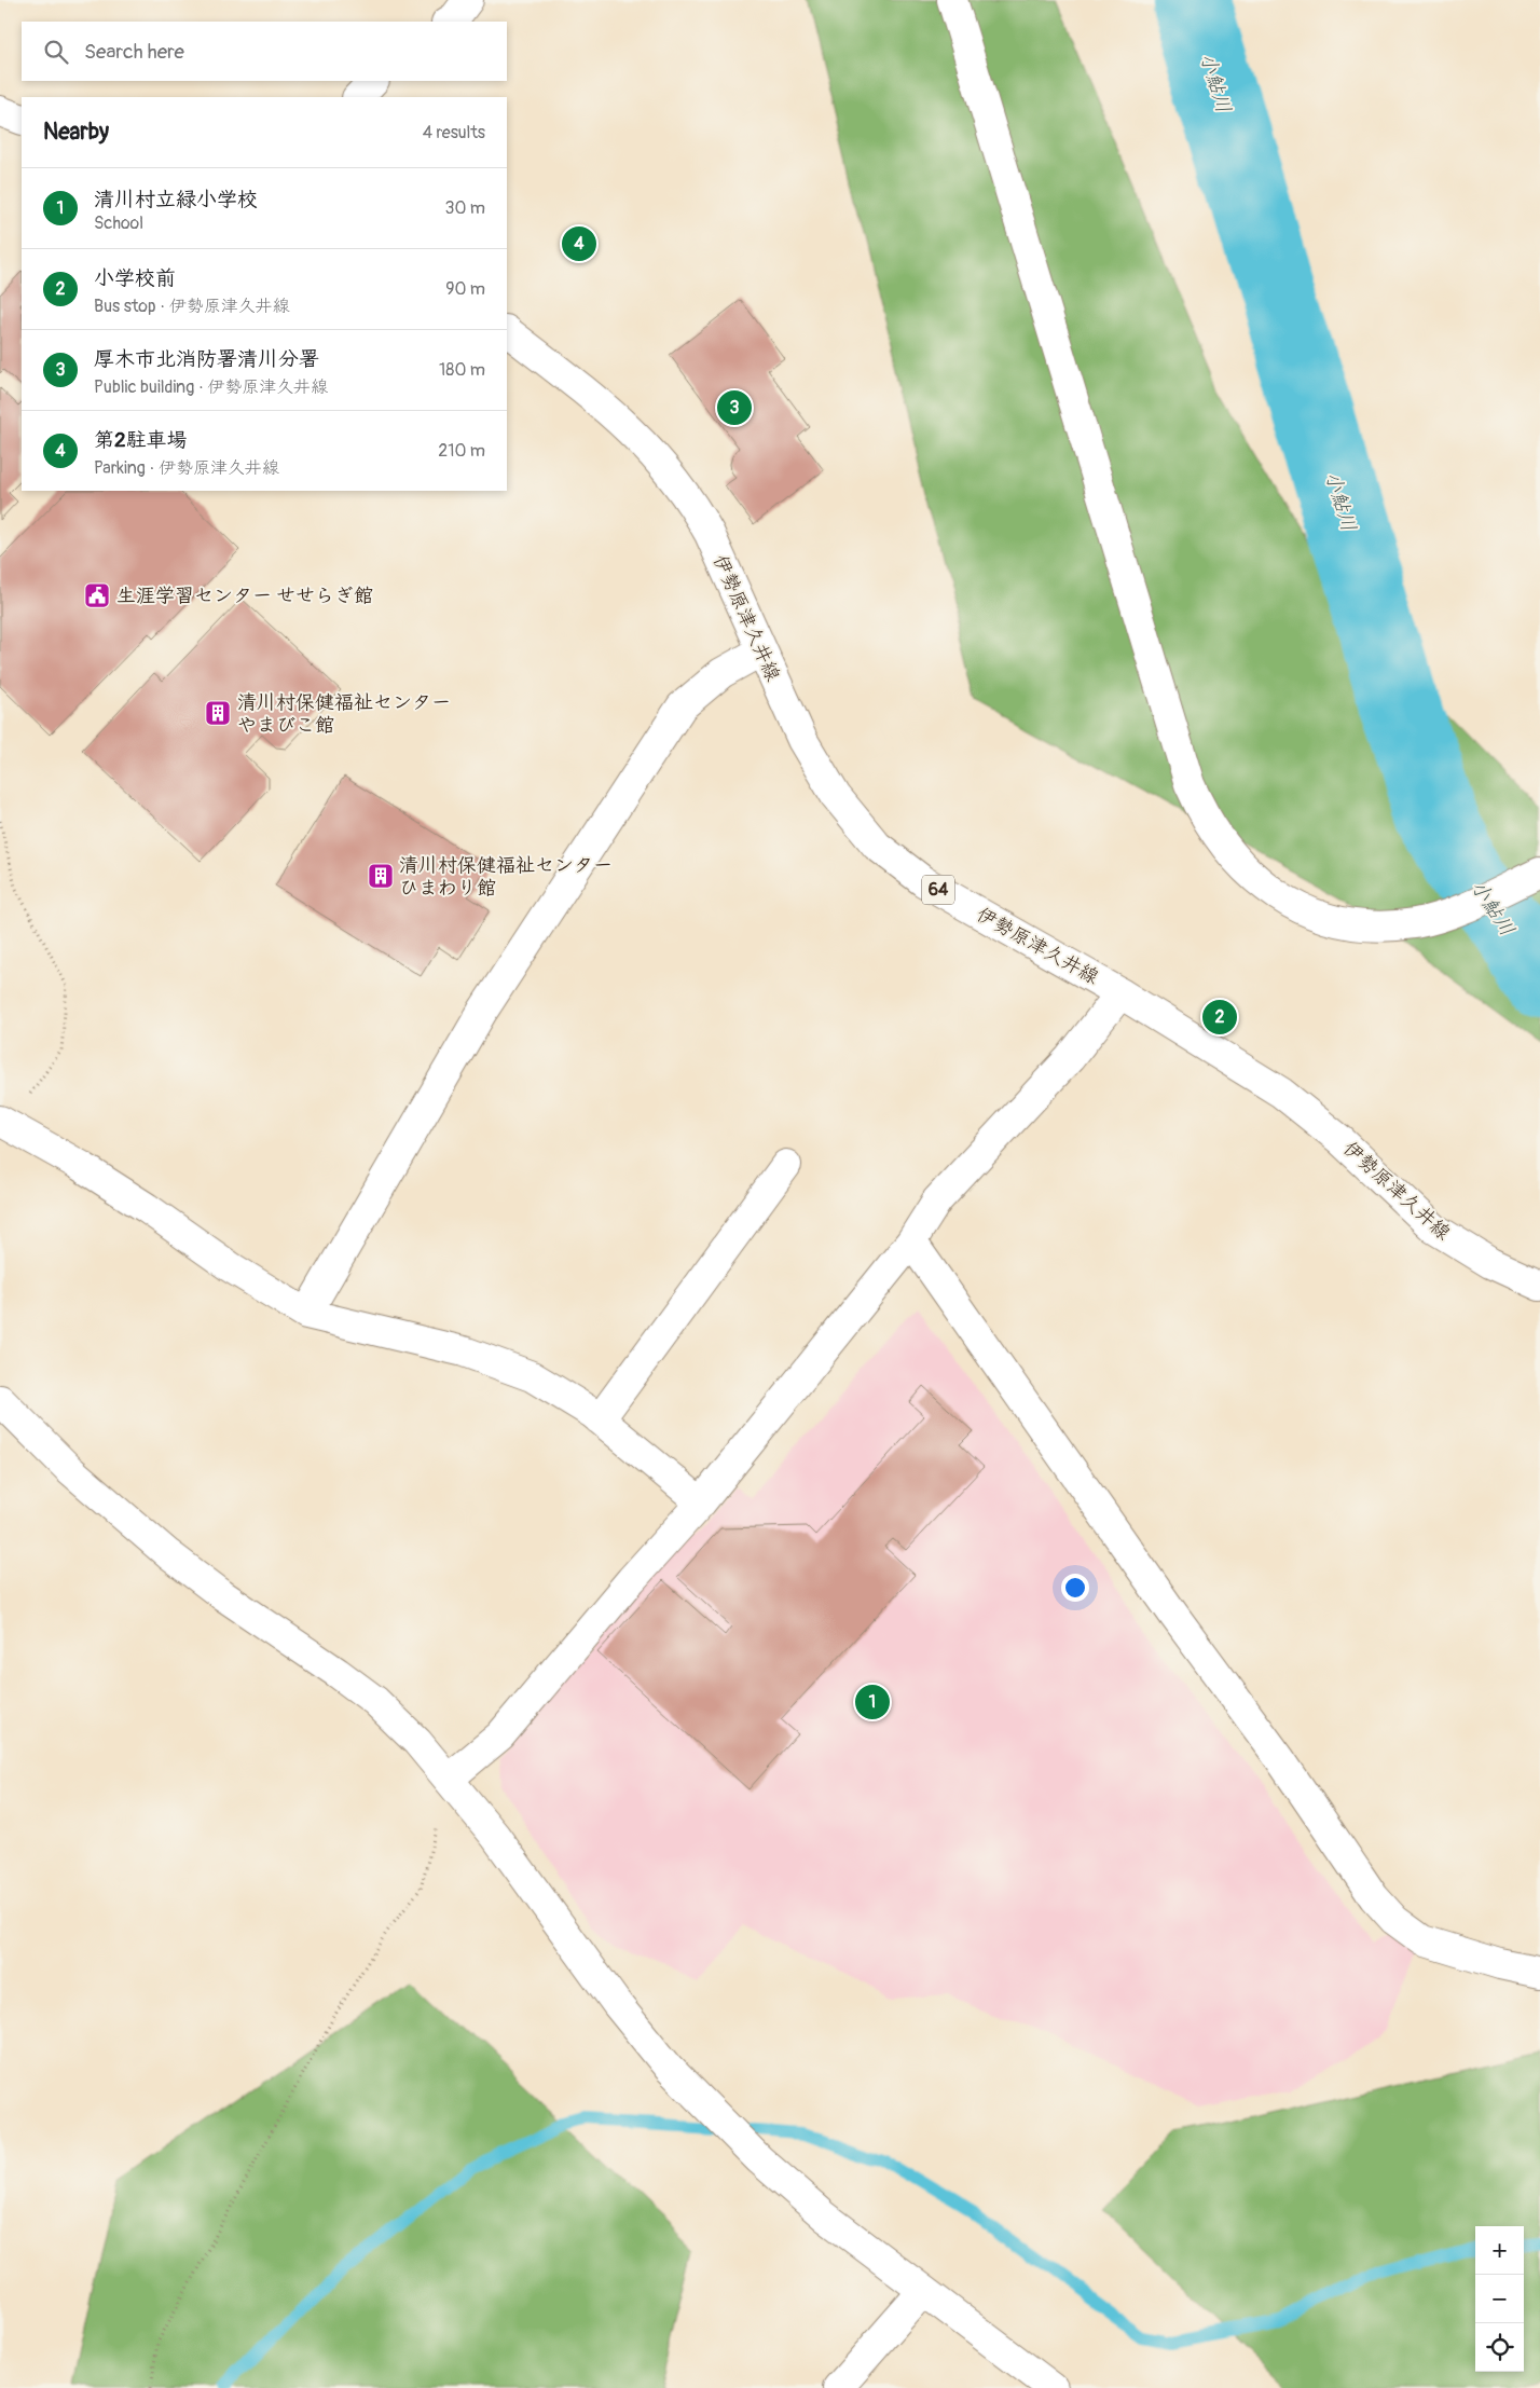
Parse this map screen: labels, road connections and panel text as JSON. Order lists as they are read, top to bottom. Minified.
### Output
{"streets":{"street":["伊勢原津久井線","64"]},"water":["小鮎川"],"places":{"public building":["生涯学習センター せせらぎ館"],"building":["清川村保健福祉センター やまびこ館","清川村保健福祉センター ひまわり館"]},"page":{"search":"Search here","heading":["Nearby","4 results"],"list":[{"mark":"1","name":"清川村立緑小学校","note":"School","value":"30 m"},{"mark":"2","name":"小学校前","note":"Bus stop · 伊勢原津久井線","value":"90 m"},{"mark":"3","name":"厚木市北消防署清川分署","note":"Public building · 伊勢原津久井線","value":"180 m"},{"mark":"4","name":"第2駐車場","note":"Parking · 伊勢原津久井線","value":"210 m"}],"pins":["4","3","2","1"],"map_buttons":["+","−"]}}
